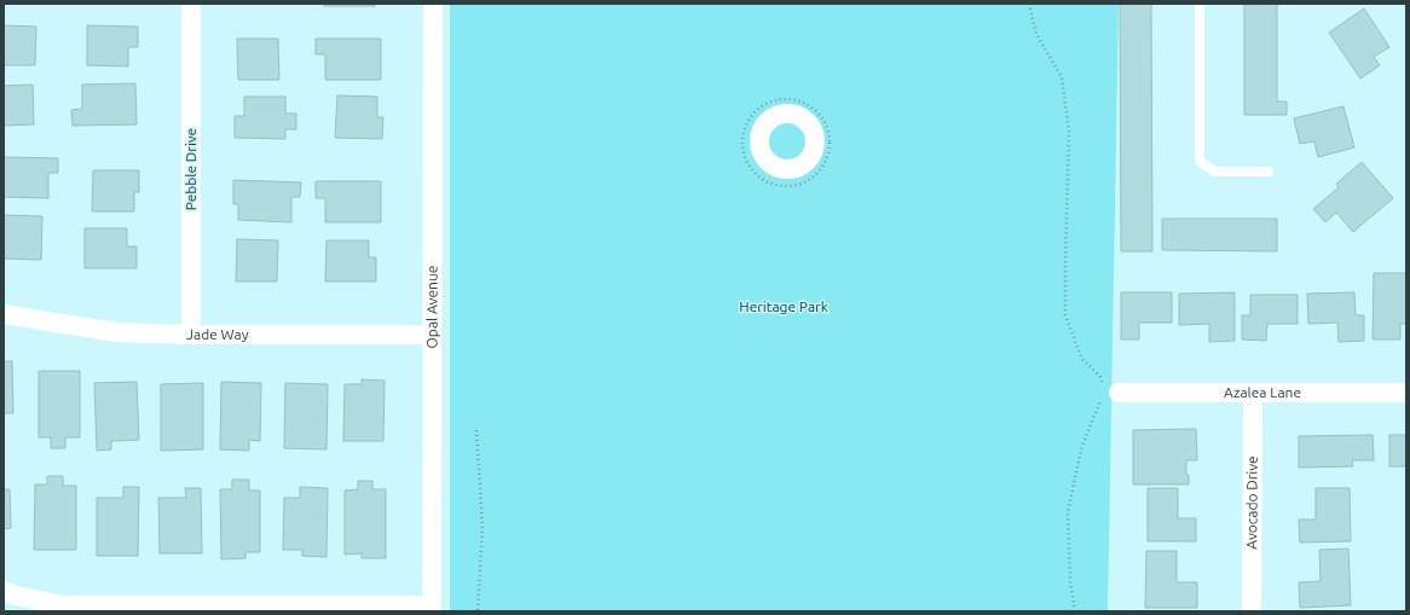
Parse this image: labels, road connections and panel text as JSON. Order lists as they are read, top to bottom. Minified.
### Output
{"streets":{"street":["Pebble Drive","Opal Avenue","Jade Way","Azalea Lane","Avocado Drive"]},"crossings":[["Pebble Drive","Jade Way"],["Opal Avenue","Jade Way"],["Azalea Lane","Avocado Drive"]],"parks":["Heritage Park"]}
